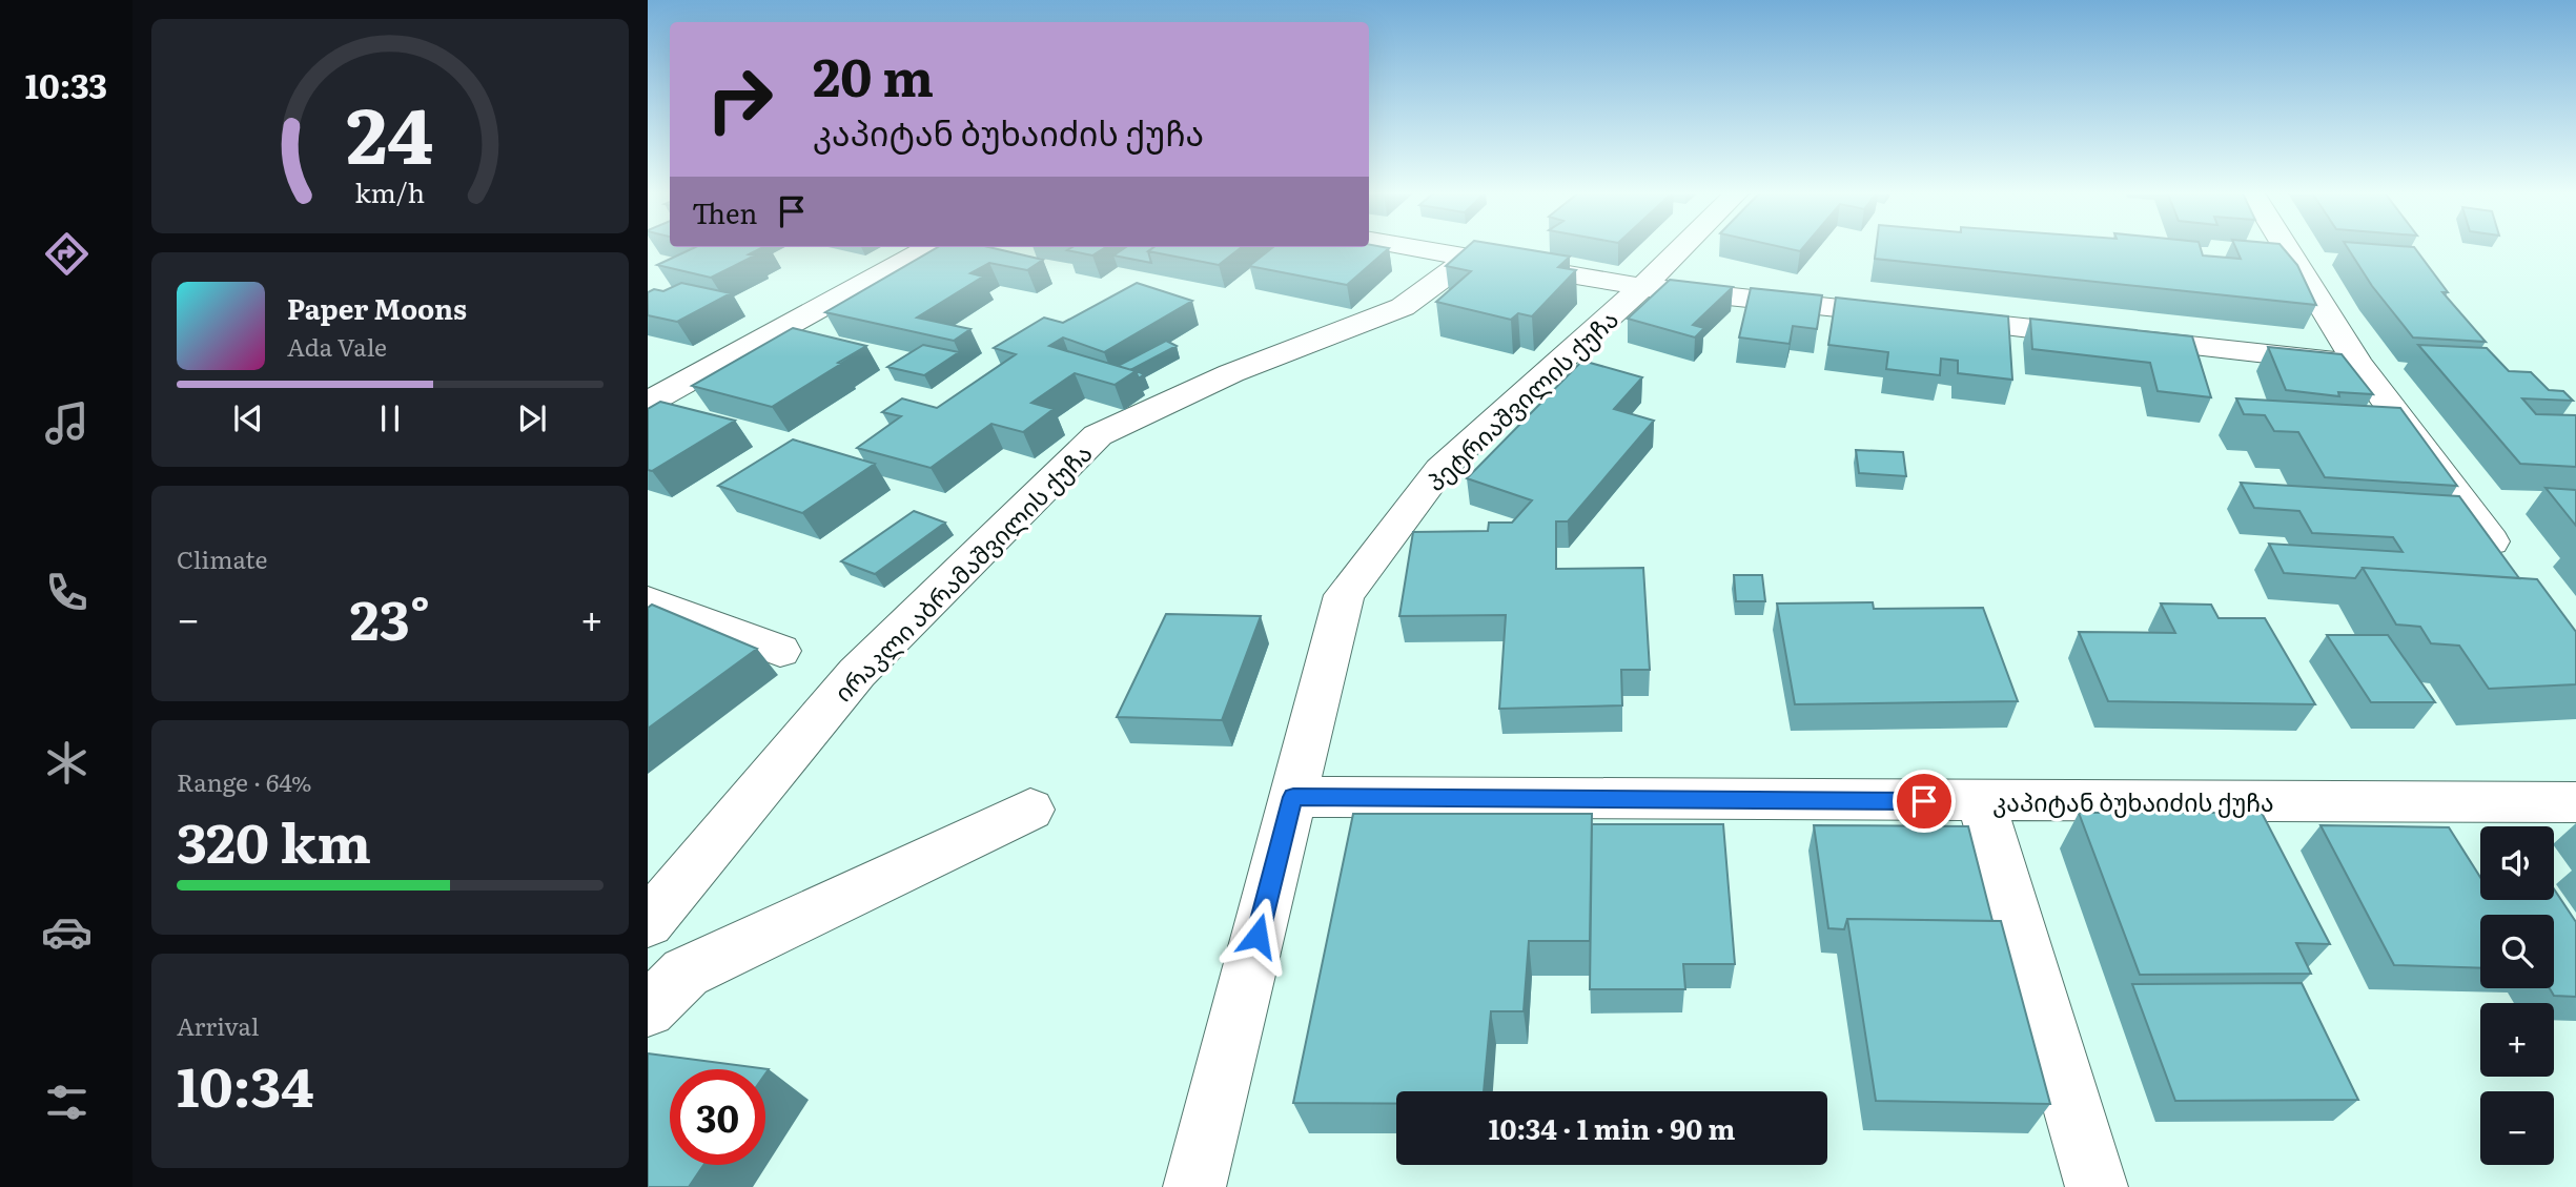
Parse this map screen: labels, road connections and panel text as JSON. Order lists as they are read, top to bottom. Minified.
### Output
{"streets":{"street":["პეტრიაშვილის ქუჩა","ირაკლი აბრამაშვილის ქუჩა","კაპიტან ბუხაიძის ქუჩა"]},"crossings":[["პეტრიაშვილის ქუჩა","კაპიტან ბუხაიძის ქუჩა"]],"page":{"tabs":"10:33","turn":["20 m","კაპიტან ბუხაიძის ქუჩა"],"then":"Then","song":["Paper Moons","Ada Vale"],"tile":["Climate",["Range · 64%","320 km"],["Arrival","10:34"]],"heat":["−","23°","+"],"map_buttons":["+","−"],"limit":"30","trip":"10:34 · 1 min · 90 m","gauge":["24","km/h"]}}
